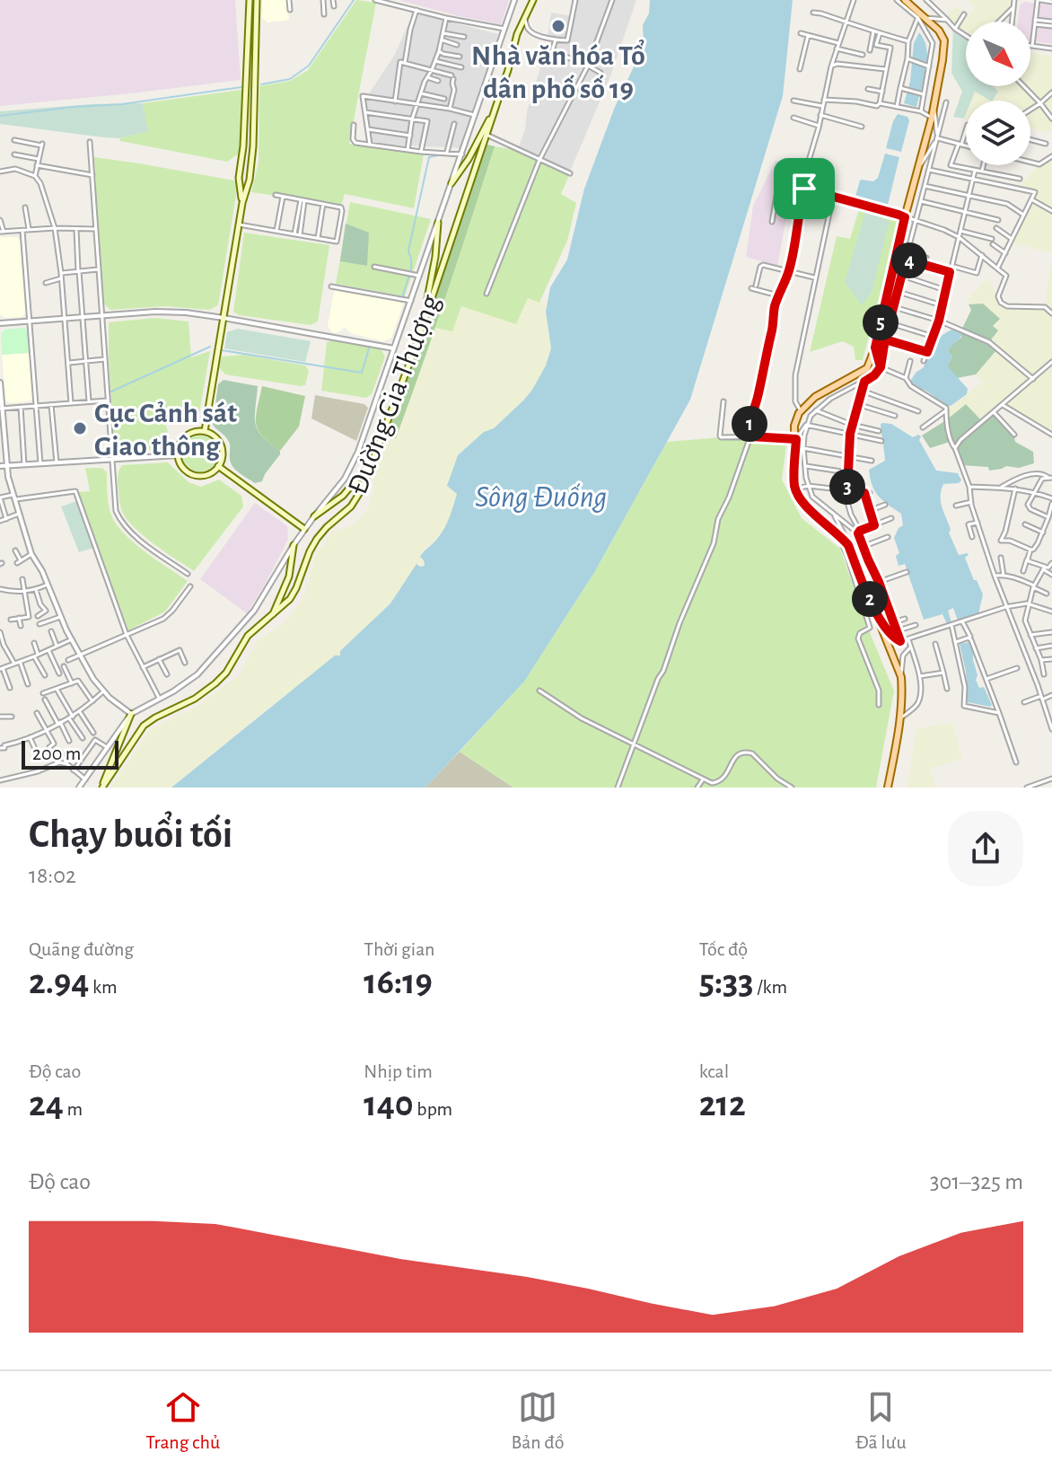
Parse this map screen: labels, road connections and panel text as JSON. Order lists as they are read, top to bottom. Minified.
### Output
{"streets":{"main road":["Đường Gia Thượng"]},"water":["Sông Đuống"],"places":["Nhà văn hóa Tổ dân phố số 19","Cục Cảnh sát Giao thông"],"scale_bar":"200 m","north":"bottom right","page":{"pins":["4","5","1","3","2"],"scale":"200 m","heading":["Chạy buổi tối","18:02"],"stats":[["Quãng đường","2.94 km"],["Thời gian","16:19"],["Tốc độ","5:33 /km"],["Độ cao","24 m"],["Nhịp tim","140 bpm"],["kcal","212"]],"chart":["Độ cao","301–325 m"],"tabs":["Trang chủ","Bản đồ","Đã lưu"]}}
